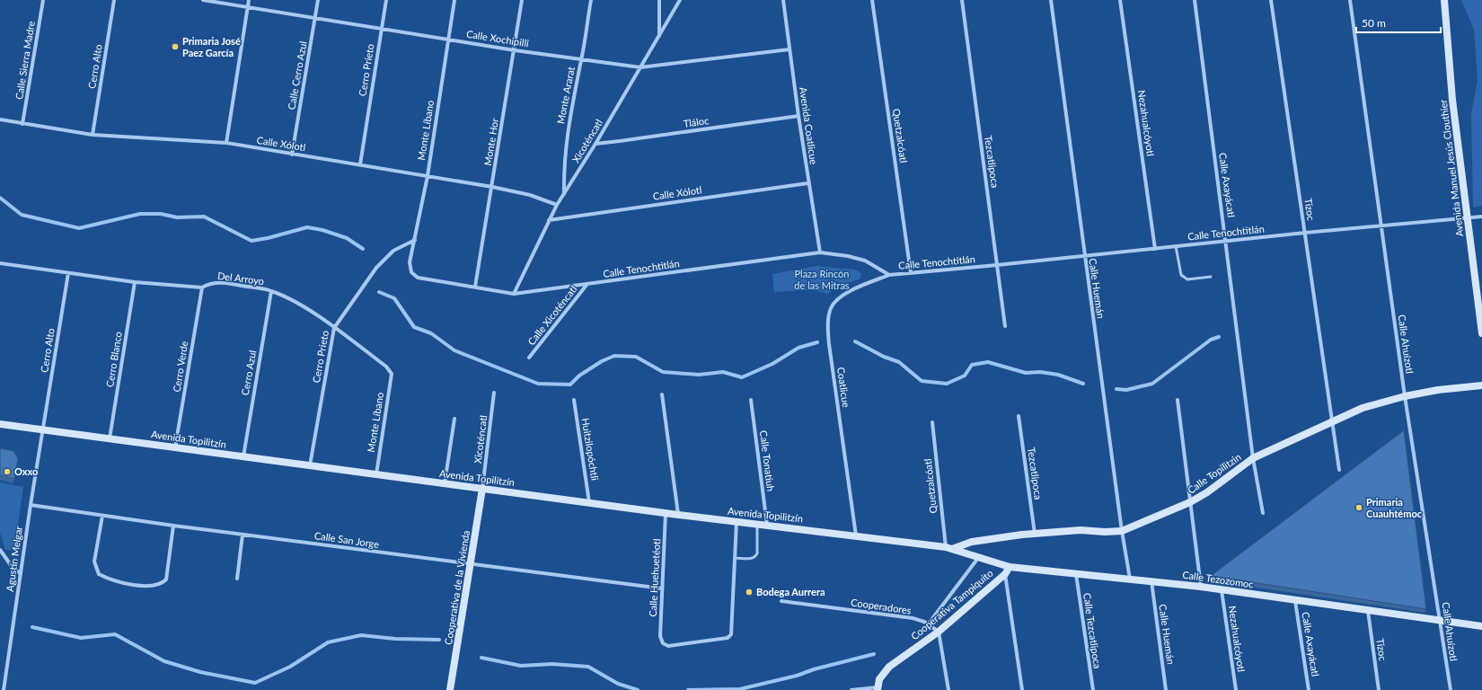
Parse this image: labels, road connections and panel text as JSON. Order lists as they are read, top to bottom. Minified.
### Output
{"streets":{"street":["Calle Xochipilli","Calle Sierra Madre","Cerro Alto","Cerro Prieto","Calle Cerro Azul","Monte Ararat","Tláloc","Nezahualcóyotl","Avenida Coatlicue","Monte Líbano","Quetzalcóatl","Xicoténcatl","Monte Hor","Calle Xólotl","Tezcatlipoca","Avenida Manuel Jesús Clouthier","Calle Axayácatl","Tízoc","Calle Tenochtitlán","Del Arroyo","Calle Huemán","Calle Xicoténcatl","Calle Ahuízotl","Cerro Blanco","Cerro Verde","Cerro Azul","Coatlicue","Avenida Topilitzín","Huitzilopóchtli","Calle Tonatiuh","Calle Topilitzin","Calle San Jorge","Agustín Melgar","Calle Huehuetéotl","Calle Tezozomoc","Cooperativa de la Vivienda","Cooperativa Tampiquito","Cooperadores","Calle Tezcatlipoca"]},"crossings":[["Calle Xochipilli","Cerro Prieto"],["Calle Xochipilli","Calle Cerro Azul"],["Calle Xochipilli","Monte Ararat"],["Calle Xochipilli","Avenida Coatlicue"],["Calle Xochipilli","Monte Líbano"],["Calle Xochipilli","Xicoténcatl"],["Calle Xochipilli","Monte Hor"],["Calle Sierra Madre","Calle Xólotl"],["Cerro Alto","Calle Xólotl"],["Cerro Alto","Del Arroyo"],["Cerro Alto","Avenida Topilitzín"],["Cerro Alto","Agustín Melgar"],["Cerro Prieto","Monte Líbano"],["Cerro Prieto","Calle Xólotl"],["Cerro Prieto","Del Arroyo"],["Cerro Prieto","Avenida Topilitzín"],["Calle Cerro Azul","Calle Xólotl"],["Monte Ararat","Xicoténcatl"],["Tláloc","Avenida Coatlicue"],["Tláloc","Xicoténcatl"],["Nezahualcóyotl","Calle Tenochtitlán"],["Nezahualcóyotl","Calle Tezozomoc"],["Avenida Coatlicue","Calle Xólotl"],["Avenida Coatlicue","Calle Tenochtitlán"],["Monte Líbano","Calle Xólotl"],["Monte Líbano","Calle Tenochtitlán"],["Monte Líbano","Del Arroyo"],["Monte Líbano","Avenida Topilitzín"],["Quetzalcóatl","Calle Tenochtitlán"],["Quetzalcóatl","Avenida Topilitzín"],["Quetzalcóatl","Calle Topilitzin"],["Quetzalcóatl","Calle Tezozomoc"],["Xicoténcatl","Calle Xólotl"],["Xicoténcatl","Calle Tenochtitlán"],["Xicoténcatl","Avenida Topilitzín"],["Xicoténcatl","Cooperativa de la Vivienda"],["Monte Hor","Calle Xólotl"],["Monte Hor","Calle Tenochtitlán"],["Tezcatlipoca","Calle Tenochtitlán"],["Tezcatlipoca","Calle Topilitzin"],["Avenida Manuel Jesús Clouthier","Calle Tenochtitlán"],["Calle Axayácatl","Calle Tenochtitlán"],["Calle Axayácatl","Calle Topilitzin"],["Calle Axayácatl","Calle Tezozomoc"],["Tízoc","Calle Tenochtitlán"],["Tízoc","Calle Topilitzin"],["Tízoc","Calle Tezozomoc"],["Calle Tenochtitlán","Calle Huemán"],["Calle Tenochtitlán","Calle Xicoténcatl"],["Calle Tenochtitlán","Calle Ahuízotl"],["Calle Tenochtitlán","Coatlicue"],["Del Arroyo","Cerro Blanco"],["Del Arroyo","Cerro Verde"],["Del Arroyo","Cerro Azul"],["Calle Huemán","Calle Topilitzin"],["Calle Huemán","Calle Tezozomoc"],["Calle Ahuízotl","Calle Topilitzin"],["Calle Ahuízotl","Calle Tezozomoc"],["Cerro Blanco","Avenida Topilitzín"],["Cerro Verde","Avenida Topilitzín"],["Cerro Azul","Avenida Topilitzín"],["Coatlicue","Avenida Topilitzín"],["Avenida Topilitzín","Huitzilopóchtli"],["Avenida Topilitzín","Calle Tonatiuh"],["Avenida Topilitzín","Calle Topilitzin"],["Avenida Topilitzín","Agustín Melgar"],["Avenida Topilitzín","Calle Huehuetéotl"],["Avenida Topilitzín","Calle Tezozomoc"],["Avenida Topilitzín","Cooperativa de la Vivienda"],["Calle Topilitzin","Calle Tezozomoc"],["Calle San Jorge","Agustín Melgar"],["Calle San Jorge","Calle Huehuetéotl"],["Calle San Jorge","Cooperativa de la Vivienda"],["Calle Tezozomoc","Cooperativa Tampiquito"],["Calle Tezozomoc","Calle Tezcatlipoca"],["Cooperativa Tampiquito","Cooperadores"]],"parks":["Plaza Rincón de las Mitras"],"places":["Primaria José Paez García","Oxxo","Primaria Cuauhtémoc","Bodega Aurrera"],"scale_bar":"50 m"}
